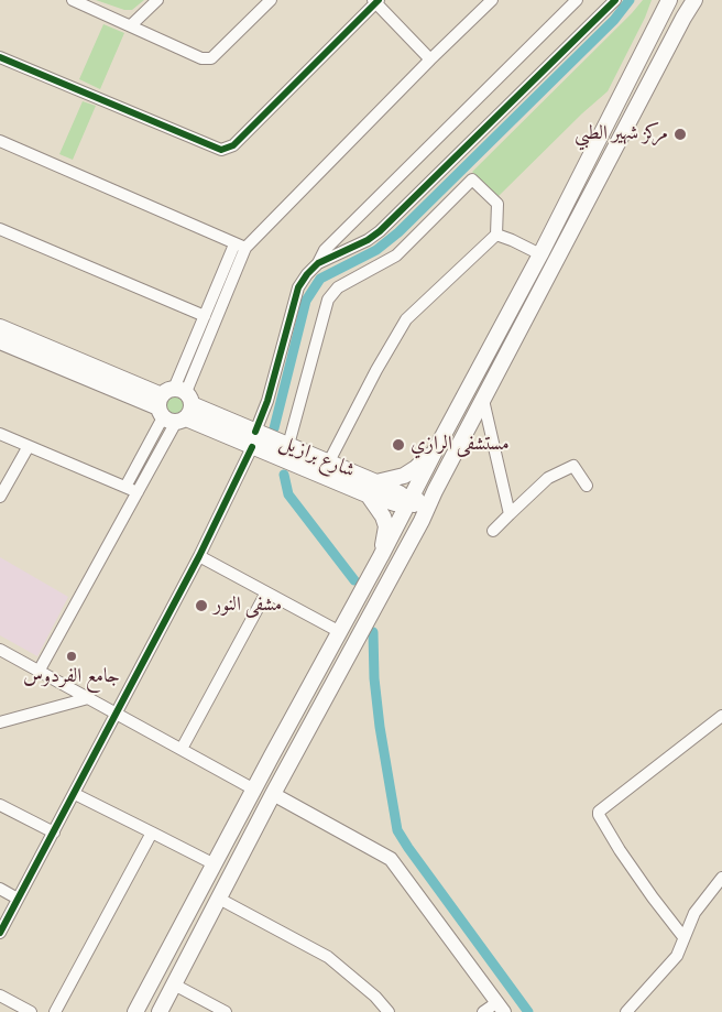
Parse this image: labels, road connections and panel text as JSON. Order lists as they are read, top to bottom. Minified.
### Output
{"streets":{"highway":["شارع برازيل"]},"places":["مركز شهير الطبي","مستشفى الرازي","مشفى النور","جامع الفردوس"]}
